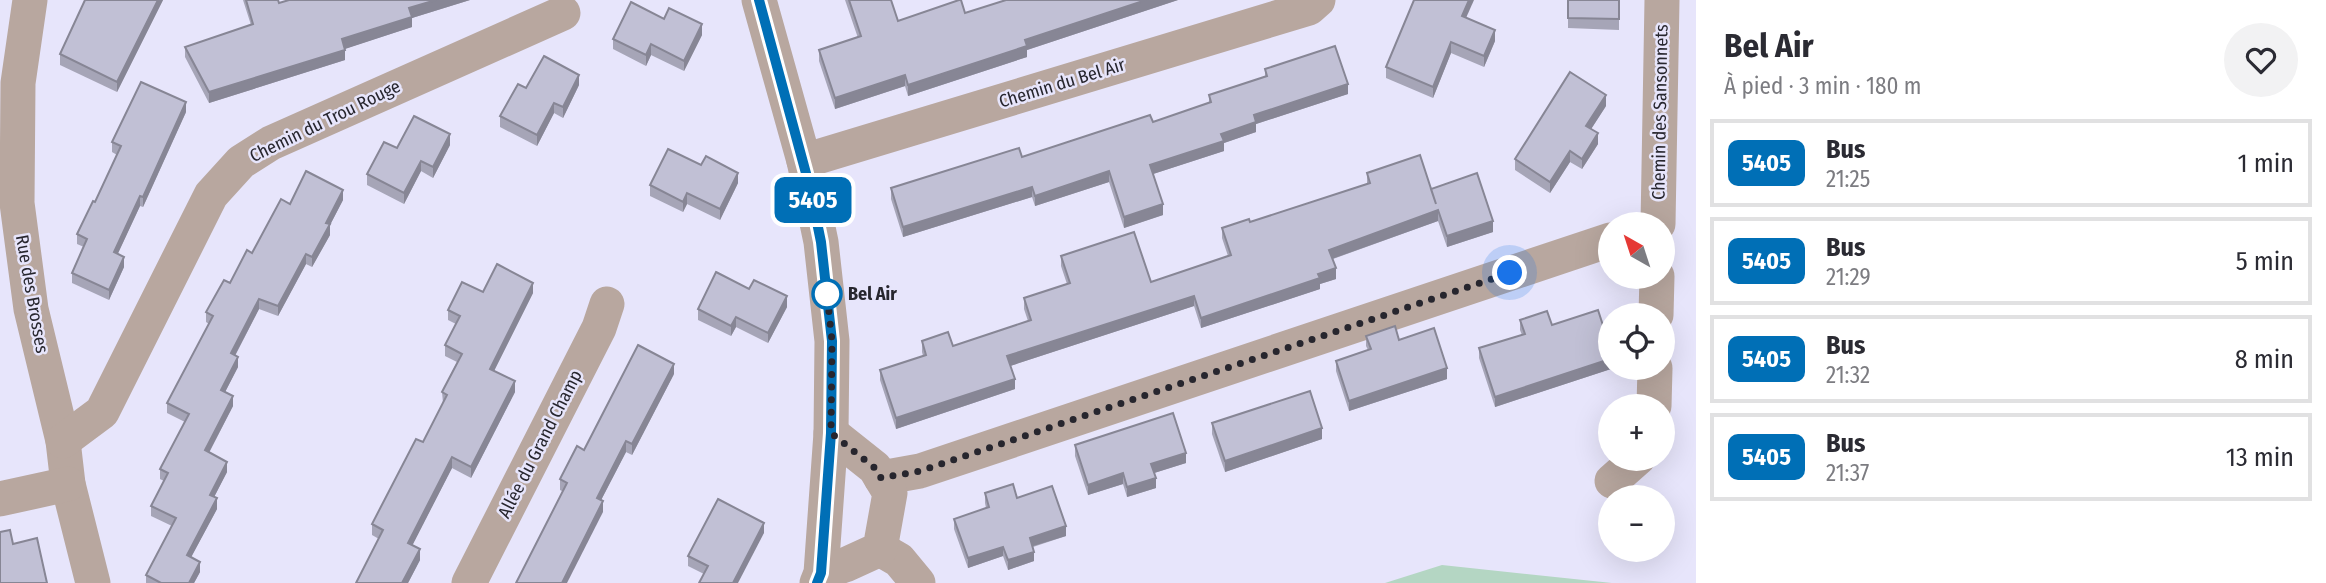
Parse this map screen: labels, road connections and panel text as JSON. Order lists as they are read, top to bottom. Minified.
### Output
{"streets":{"street":["Chemin du Bel Air","Chemin des Sansonnets","Chemin du Trou Rouge","Rue des Brosses","Allée du Grand Champ"]},"crossings":[["Chemin du Trou Rouge","Rue des Brosses"]],"places":["Bel Air"],"lines":["bus line 5405"],"north":"top left","page":{"on_map":"5405","heading":["Bel Air","À pied · 3 min · 180 m"],"list":[{"mark":"5405","name":"Bus","note":"21:25","value":"1 min"},{"mark":"5405","name":"Bus","note":"21:29","value":"5 min"},{"mark":"5405","name":"Bus","note":"21:32","value":"8 min"},{"mark":"5405","name":"Bus","note":"21:37","value":"13 min"}],"map_buttons":["+","−"]}}
